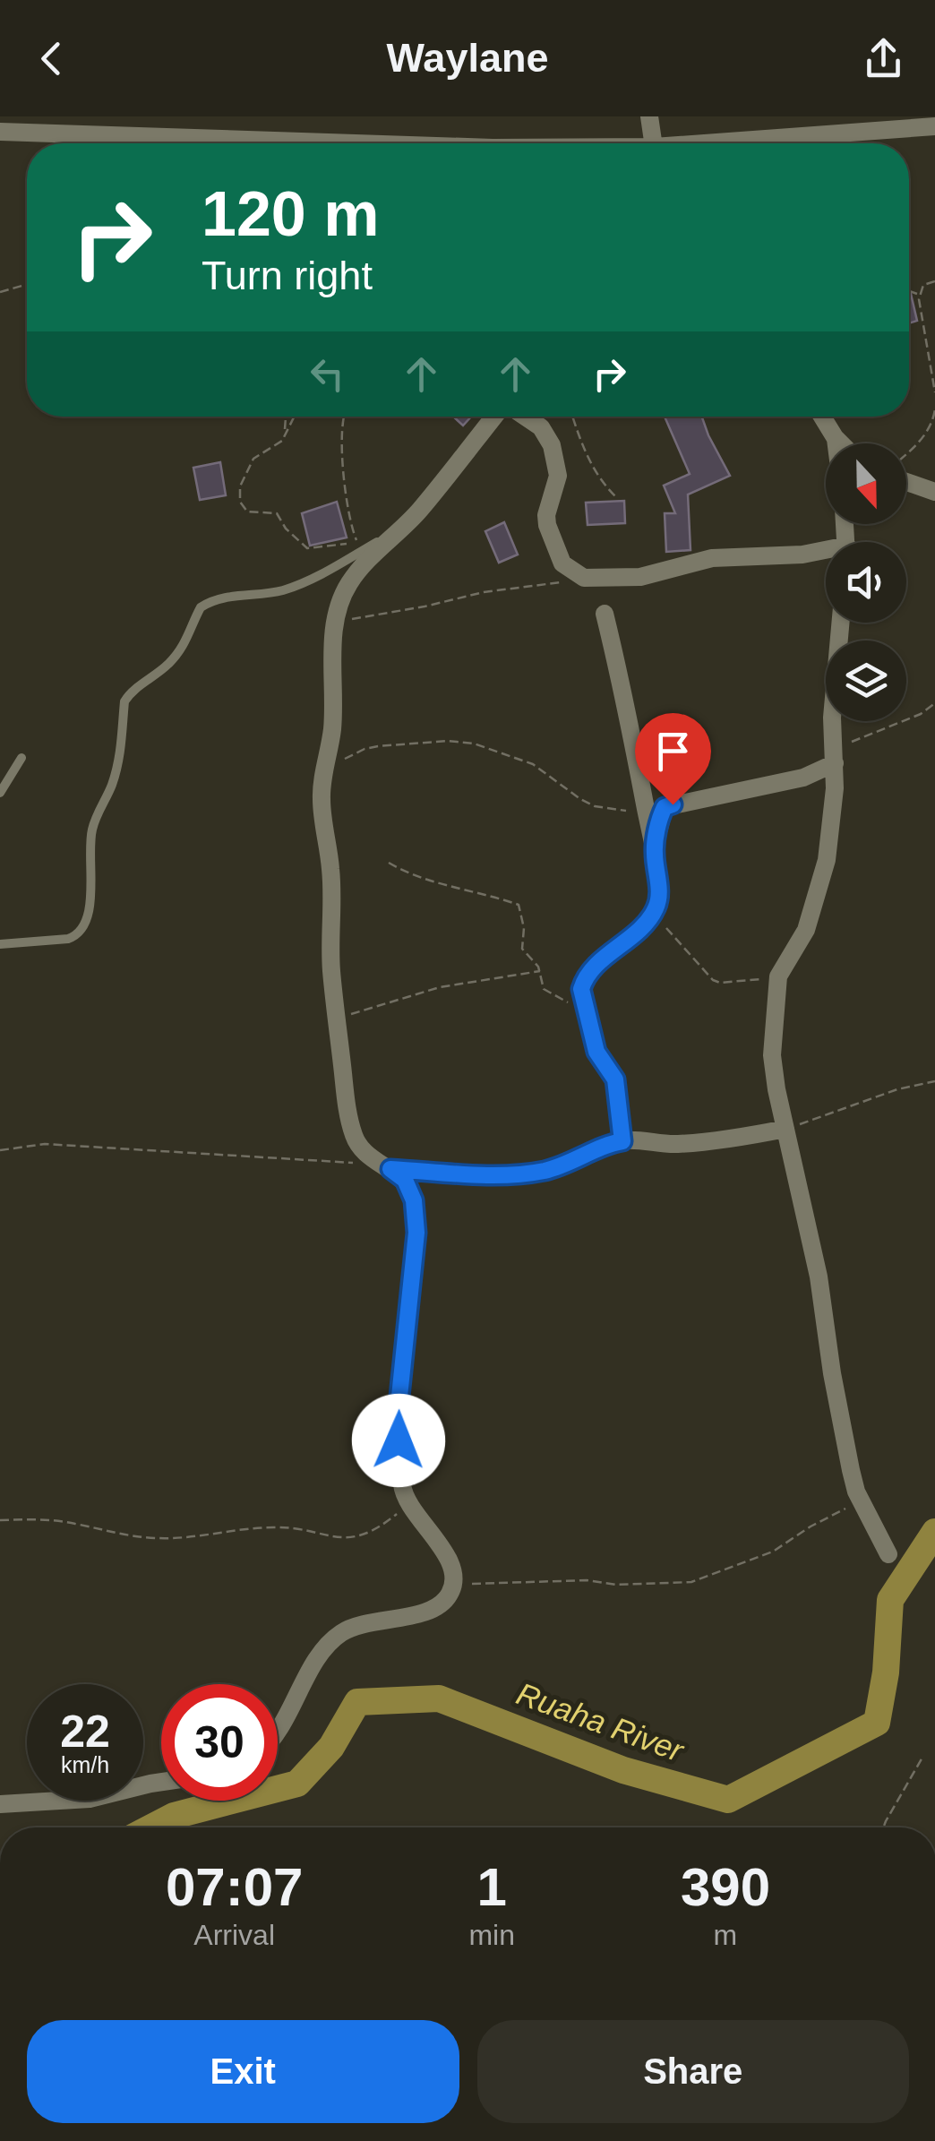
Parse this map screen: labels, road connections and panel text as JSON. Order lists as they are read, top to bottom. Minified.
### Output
{"water":["Ruaha River"],"north":"bottom","page":{"header":"Waylane","turn":["120 m","Turn right"],"speed":"22 km/h","limit":"30","eta":["07:07","Arrival","1","min","390","m"],"buttons":["Exit","Share"]}}
